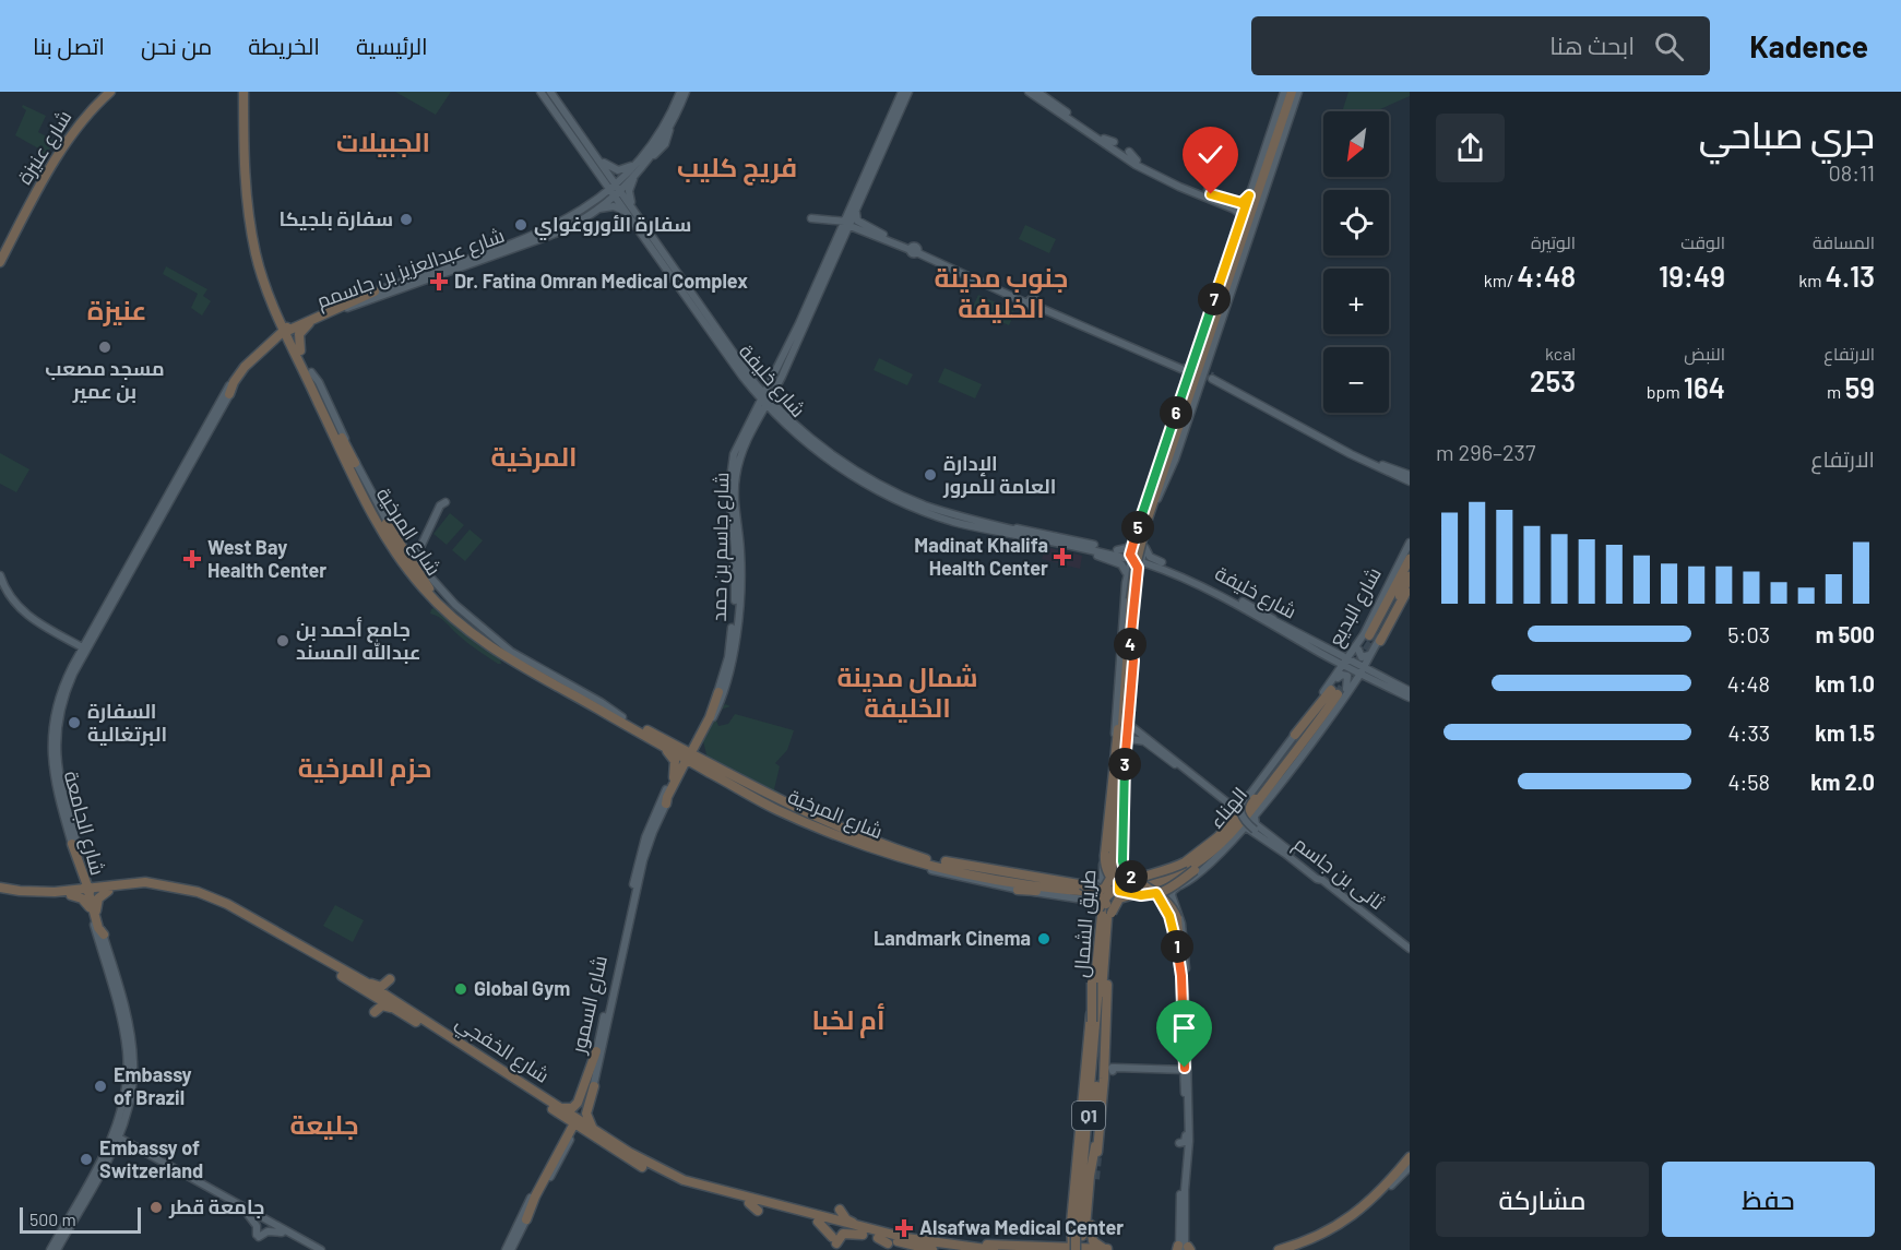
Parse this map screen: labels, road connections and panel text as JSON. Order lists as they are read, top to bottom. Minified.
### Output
{"streets":{"highway":["شارع عنيزة","شارع المرخية","شارع البديع","الهناء","طريق الشمال","شارع الخفجي","Q1"],"main road":["شارع عبدالعزيز بن جاسمم","شارع خليفة","شارع جاسم بن حمد","شارع الجامعة","ثانى بن جاسم","شارع السمور"]},"crossings":[["شارع عبدالعزيز بن جاسمم","شارع خليفة"],["شارع عبدالعزيز بن جاسمم","شارع المرخية"],["شارع عبدالعزيز بن جاسمم","شارع الجامعة"],["شارع خليفة","شارع جاسم بن حمد"],["شارع خليفة","شارع البديع"],["شارع خليفة","طريق الشمال"],["شارع المرخية","شارع جاسم بن حمد"],["شارع المرخية","الهناء"],["شارع المرخية","شارع الجامعة"],["شارع المرخية","طريق الشمال"],["شارع المرخية","شارع السمور"],["شارع جاسم بن حمد","شارع السمور"],["شارع البديع","الهناء"],["الهناء","ثانى بن جاسم"],["الهناء","طريق الشمال"],["شارع الجامعة","شارع الخفجي"],["طريق الشمال","Q1"],["شارع السمور","شارع الخفجي"]],"districts":["الجبيلات","فريج كليب","جنوب مدينة الخليفة","عنيزة","المرخية","شمال مدينة الخليفة","حزم المرخية","أم لخبا","جليعة"],"places":{"other":["سفارة بلجيكا","سفارة الأوروغواي","مسجد مصعب بن عمير","الإدارة العامة للمرور","جامع أحمد بن عبدالله المسند","السفارة البرتغالية","Landmark Cinema","Global Gym","Embassy of Brazil","Embassy of Switzerland","جامعة قطر"],"health":["Dr. Fatina Omran Medical Complex","Madinat Khalifa Health Center","West Bay Health Center","Alsafwa Medical Center"]},"scale_bar":"500 m","north":"bottom left","page":{"header":"Kadence","search":"ابحث هنا","nav":["الرئيسية","الخريطة","من نحن","اتصل بنا"],"heading":["جري صباحي","08:11"],"map_buttons":["+","−"],"stats":[["المسافة","4.13 km"],["الوقت","19:49"],["الوتيرة","4:48 /km"],["الارتفاع","59 m"],["النبض","164 bpm"],["kcal","253"]],"pins":["7","6","5","4","3","2","1"],"chart":["الارتفاع","237–296 m"],"list":[{"name":"500 m","note":"5:03"},{"name":"1.0 km","note":"4:48"},{"name":"1.5 km","note":"4:33"},{"name":"2.0 km","note":"4:58"}],"buttons":["حفظ","مشاركة"],"scale":"500 m"}}
